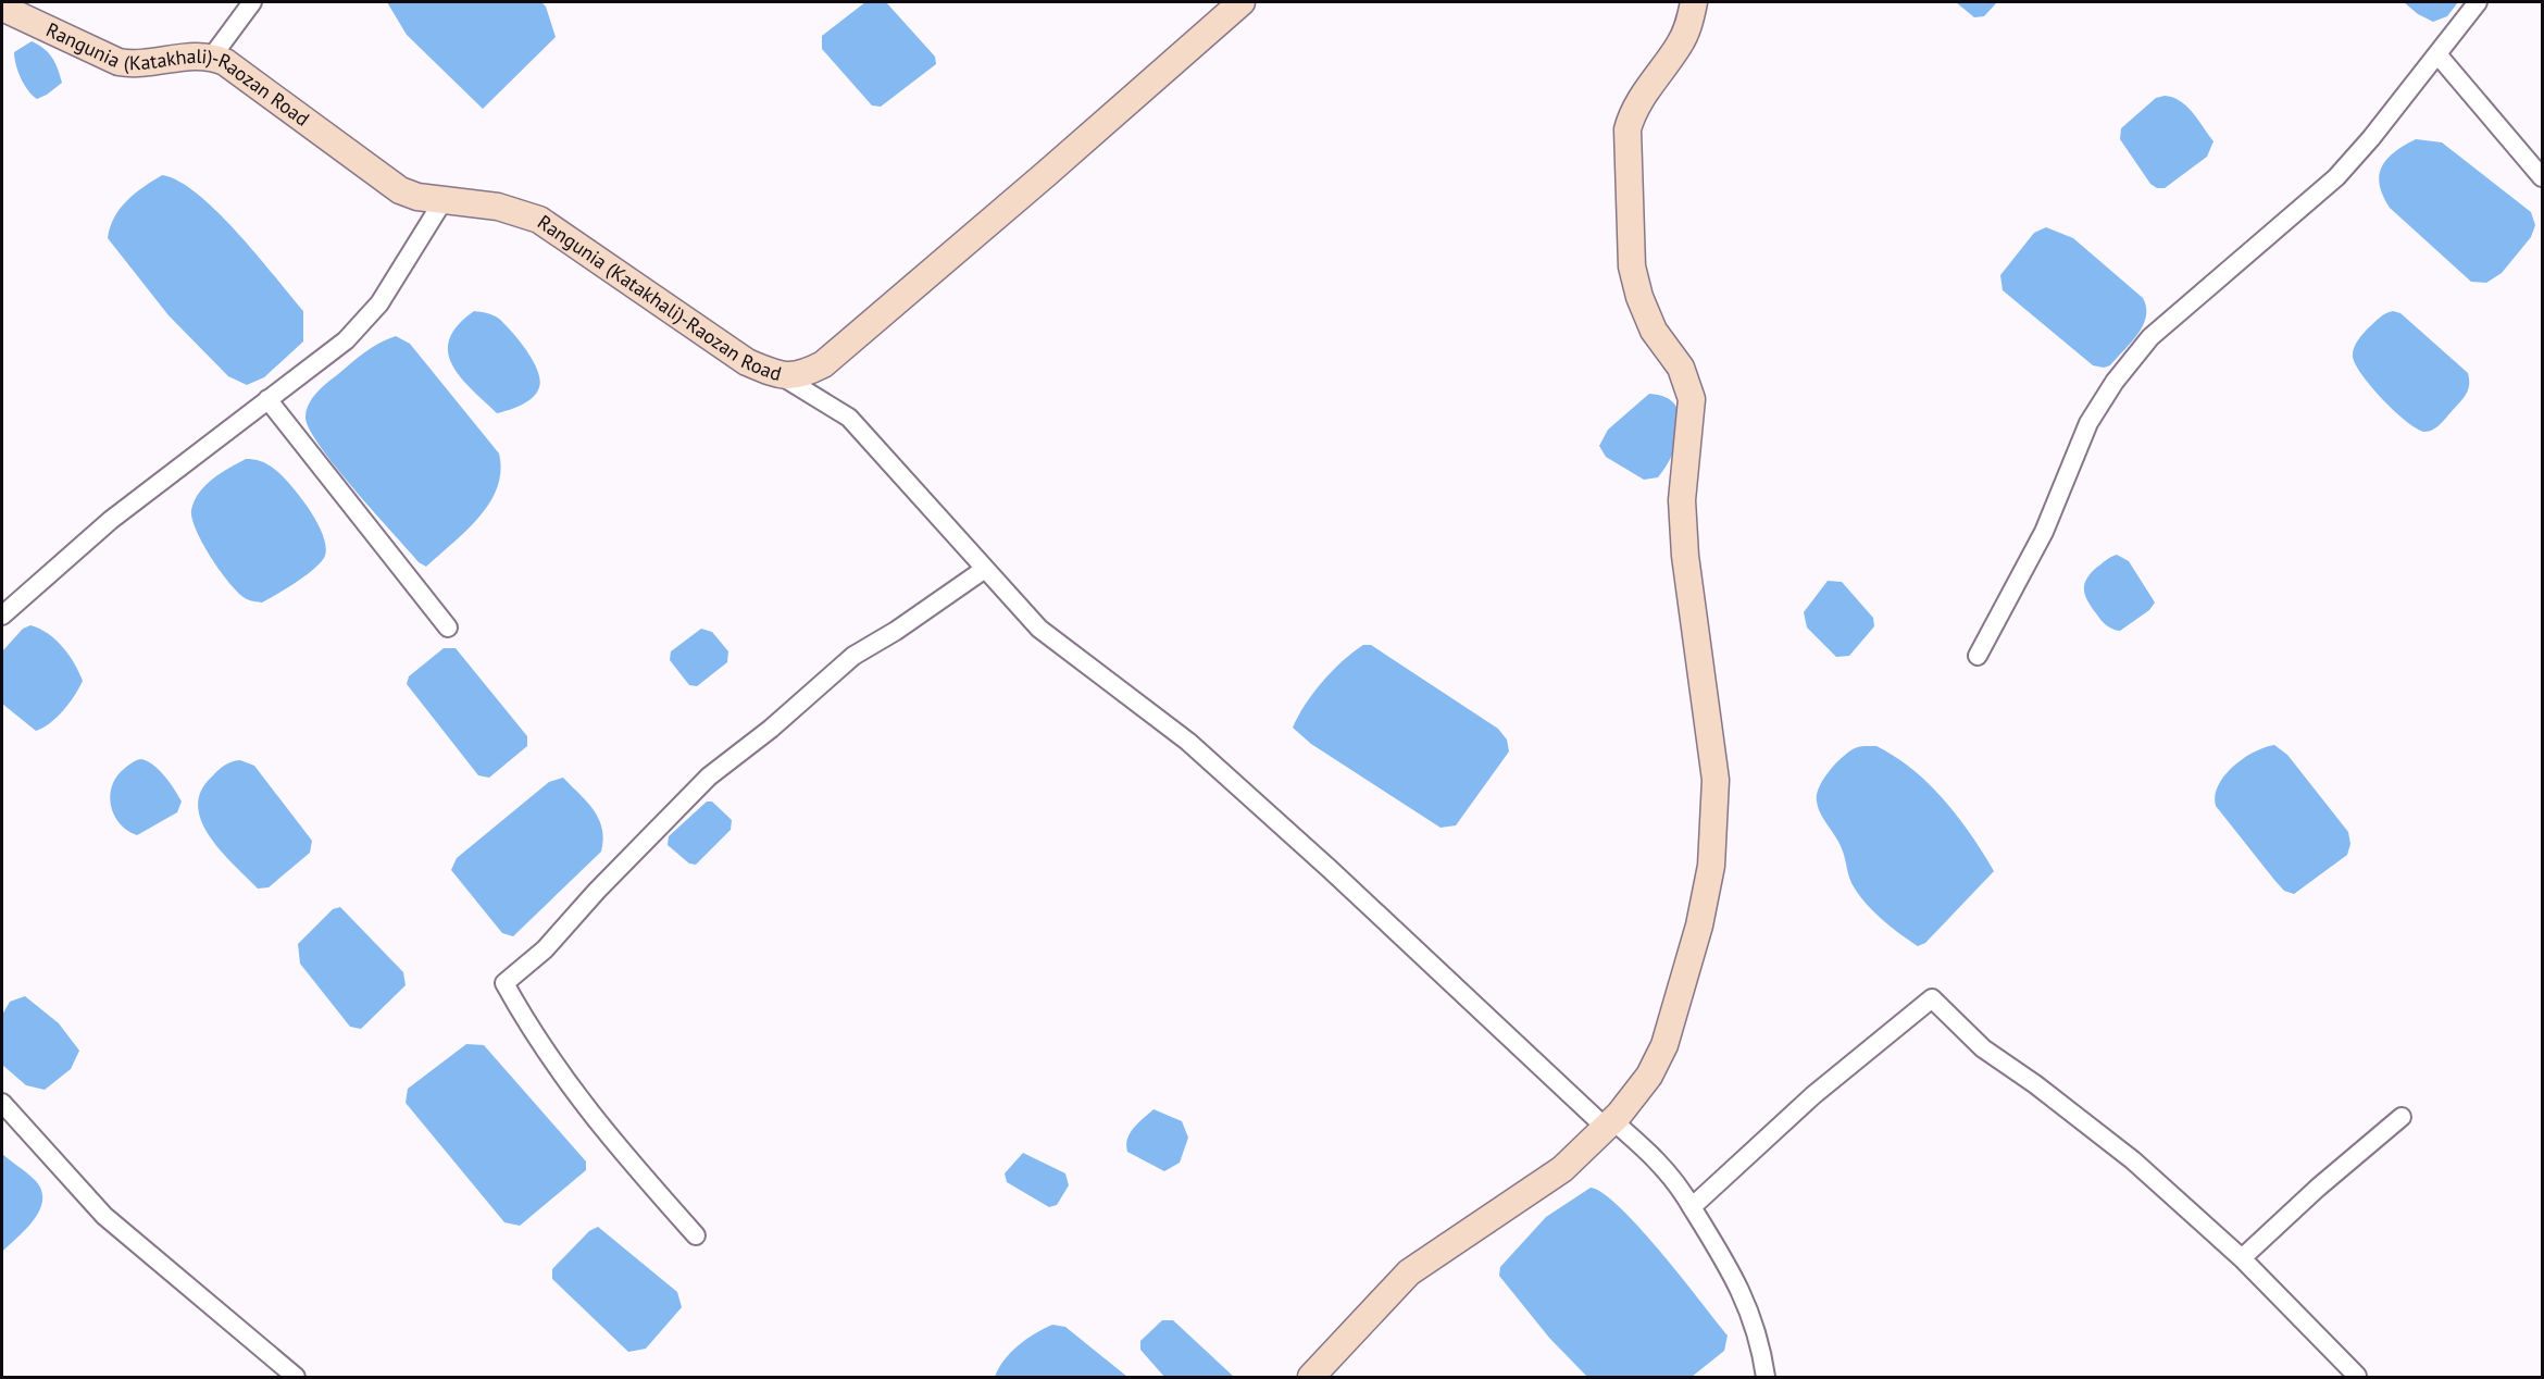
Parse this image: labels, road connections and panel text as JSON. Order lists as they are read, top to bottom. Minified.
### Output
{"streets":{"street":["Rangunia (Katakhali)-Raozan Road"]}}
